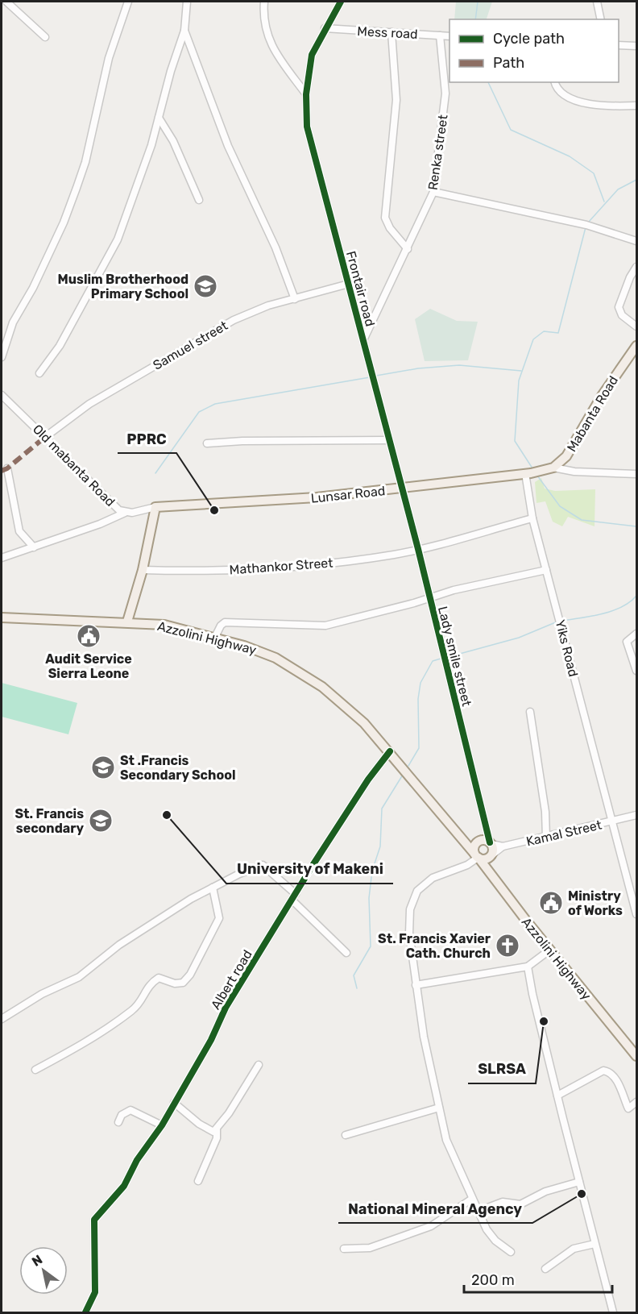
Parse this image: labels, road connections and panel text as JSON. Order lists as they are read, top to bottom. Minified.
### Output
{"streets":{"main road":["Mabanta Road","Lunsar Road","Azzolini Highway"],"street":["Mess road","Renka street","Frontair road","Samuel street","Old mabanta Road","Mathankor Street","Yiks Road","Lady smile street","Kamal Street","Albert road"]},"crossings":[["Mess road","Renka street"],["Mess road","Frontair road"],["Renka street","Frontair road"],["Frontair road","Samuel street"],["Frontair road","Lunsar Road"],["Frontair road","Lady smile street"],["Samuel street","Old mabanta Road"],["Mabanta Road","Lunsar Road"],["Old mabanta Road","Lunsar Road"],["Lunsar Road","Yiks Road"],["Lunsar Road","Lady smile street"],["Mathankor Street","Lady smile street"],["Azzolini Highway","Albert road"],["Yiks Road","Kamal Street"],["Lady smile street","Kamal Street"]],"places":{"school or university":["Muslim Brotherhood Primary School","St .Francis Secondary School","St. Francis secondary"],"other":["PPRC","University of Makeni","SLRSA","National Mineral Agency"],"public building":["Audit Service Sierra Leone","Ministry of Works"],"church":["St. Francis Xavier Cath. Church"]},"legend":["Cycle path","Path"],"scale_bar":"200 m","north":"top left"}
